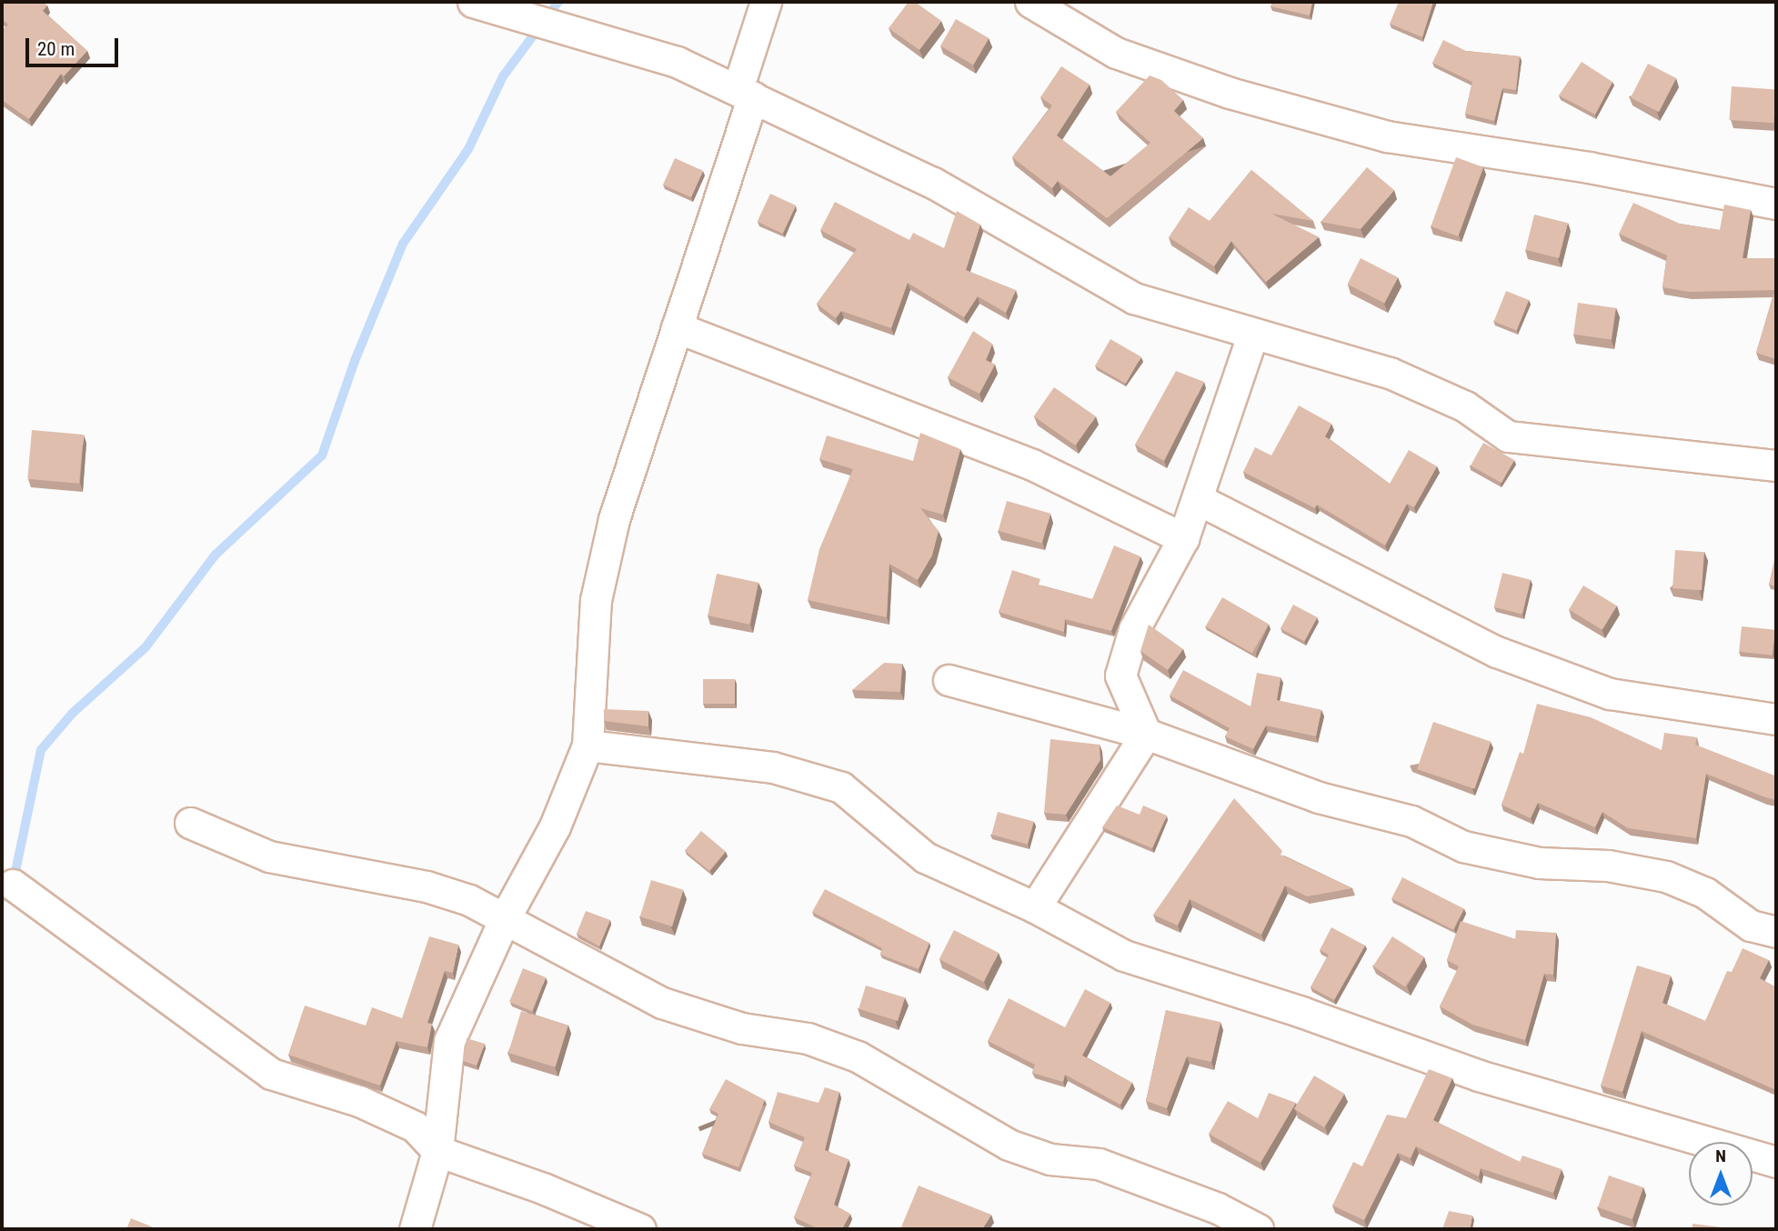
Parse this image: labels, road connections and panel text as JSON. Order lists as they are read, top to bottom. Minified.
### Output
{"scale_bar":"20 m","north":"top"}
